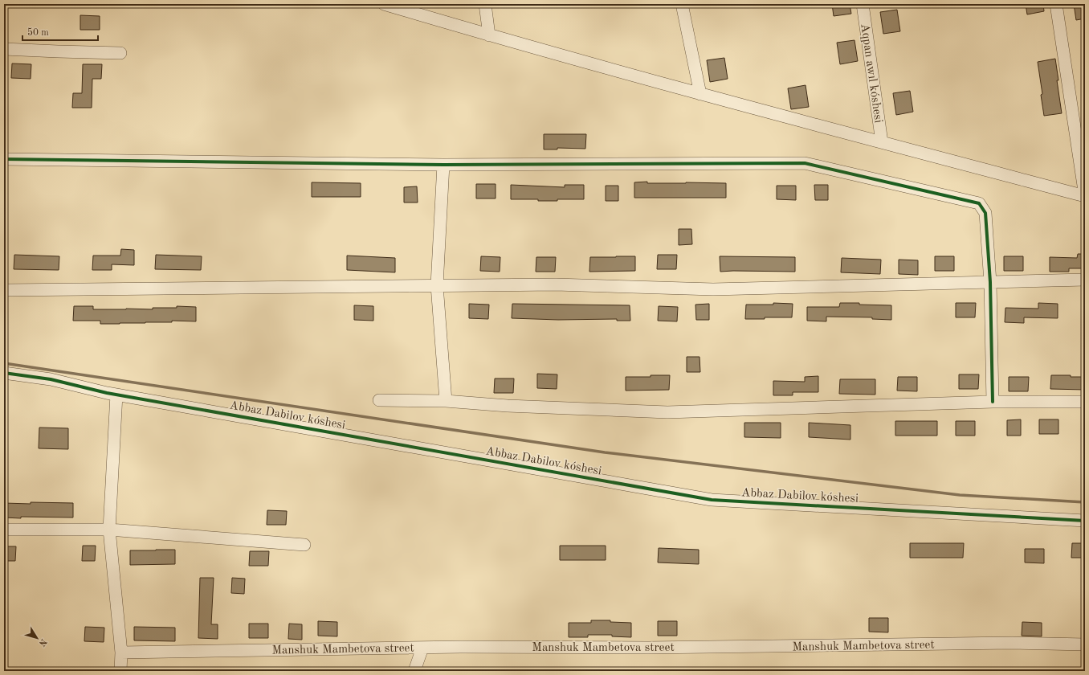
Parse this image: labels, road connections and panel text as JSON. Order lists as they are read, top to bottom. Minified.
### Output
{"streets":{"street":["Aqpan awıl kóshesi","Abbaz Dabilov kóshesi","Manshuk Mambetova street"]},"scale_bar":"50 m","north":"bottom right"}
